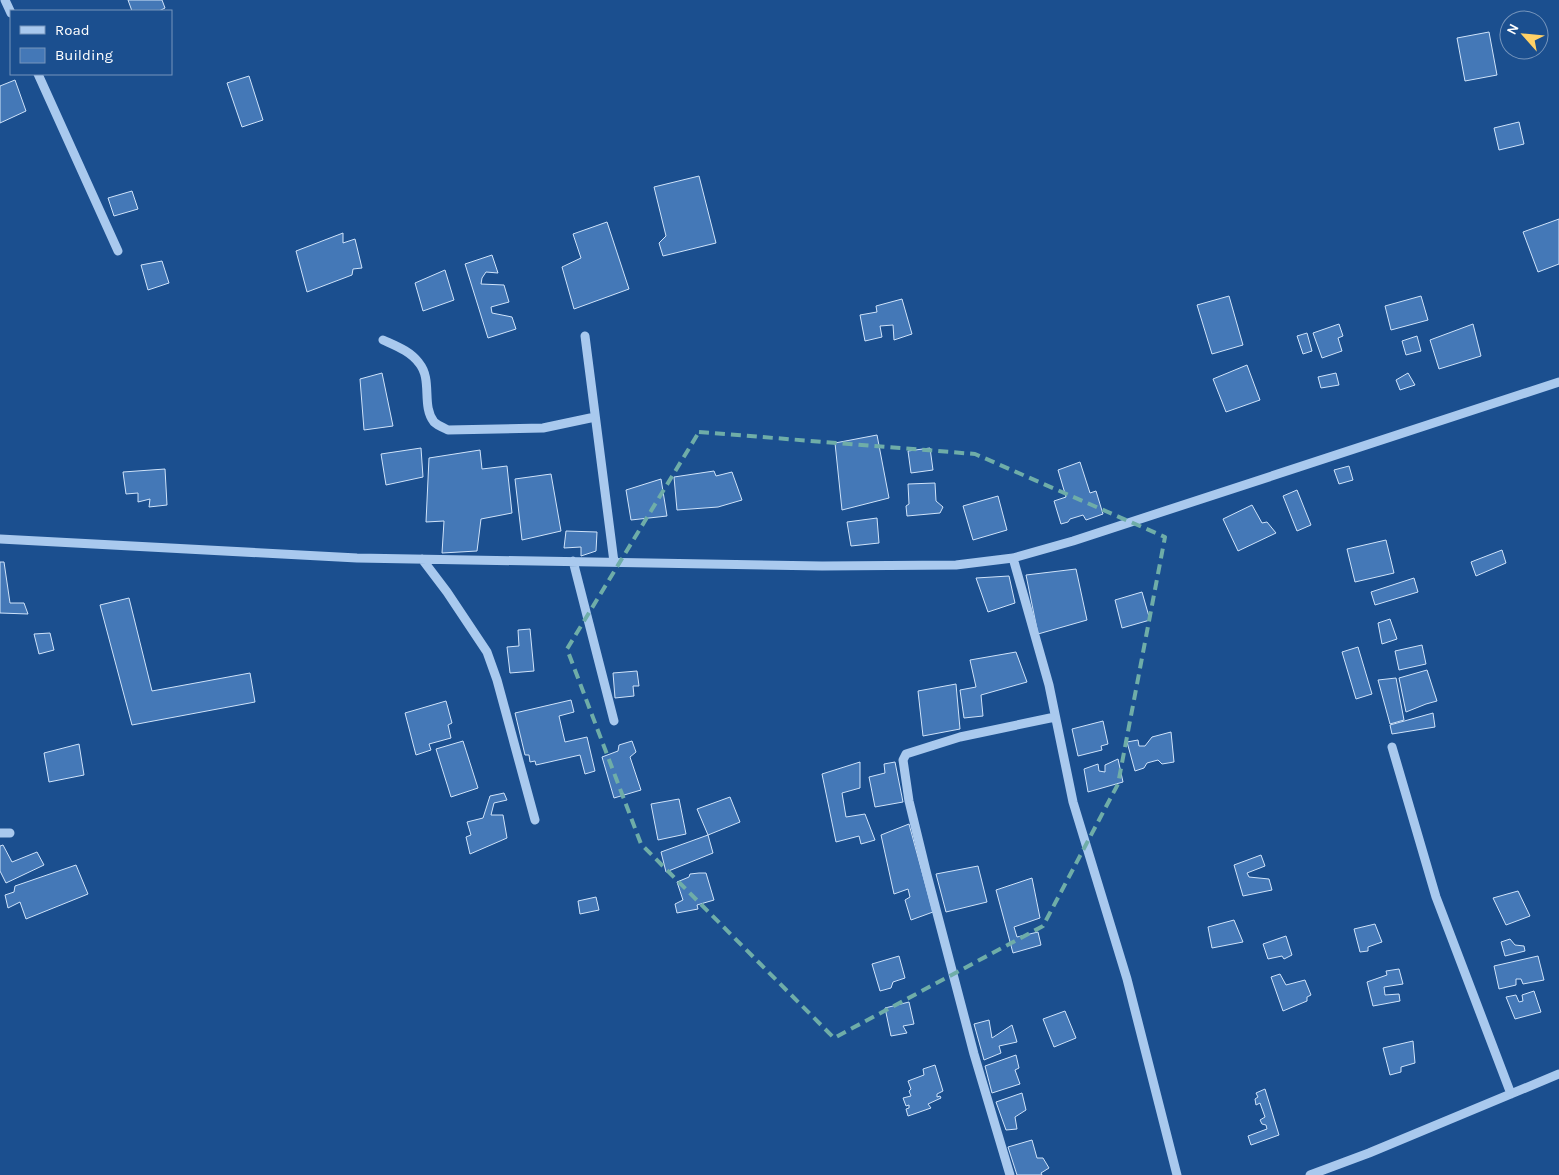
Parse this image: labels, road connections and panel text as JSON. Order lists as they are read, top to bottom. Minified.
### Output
{"legend":["Road","Building"],"north":"top left"}
